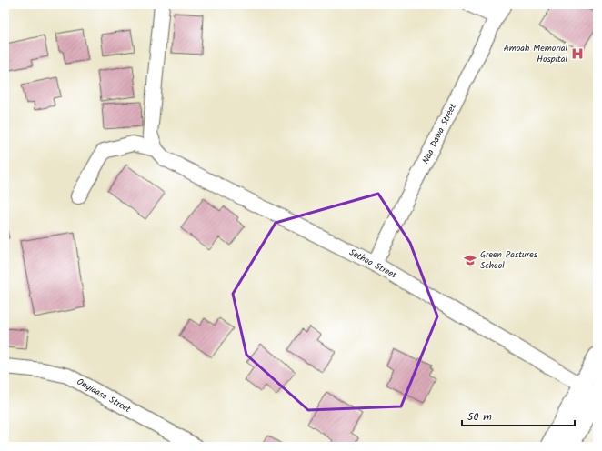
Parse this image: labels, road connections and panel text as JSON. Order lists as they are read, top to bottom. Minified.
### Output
{"streets":{"street":["Naa Dawa Street","Sethoo Street","Onyiaase Street"]},"crossings":[["Naa Dawa Street","Sethoo Street"]],"places":{"hospital":["Amoah Memorial Hospital"],"school or university":["Green Pastures School"]},"scale_bar":"50 m"}
